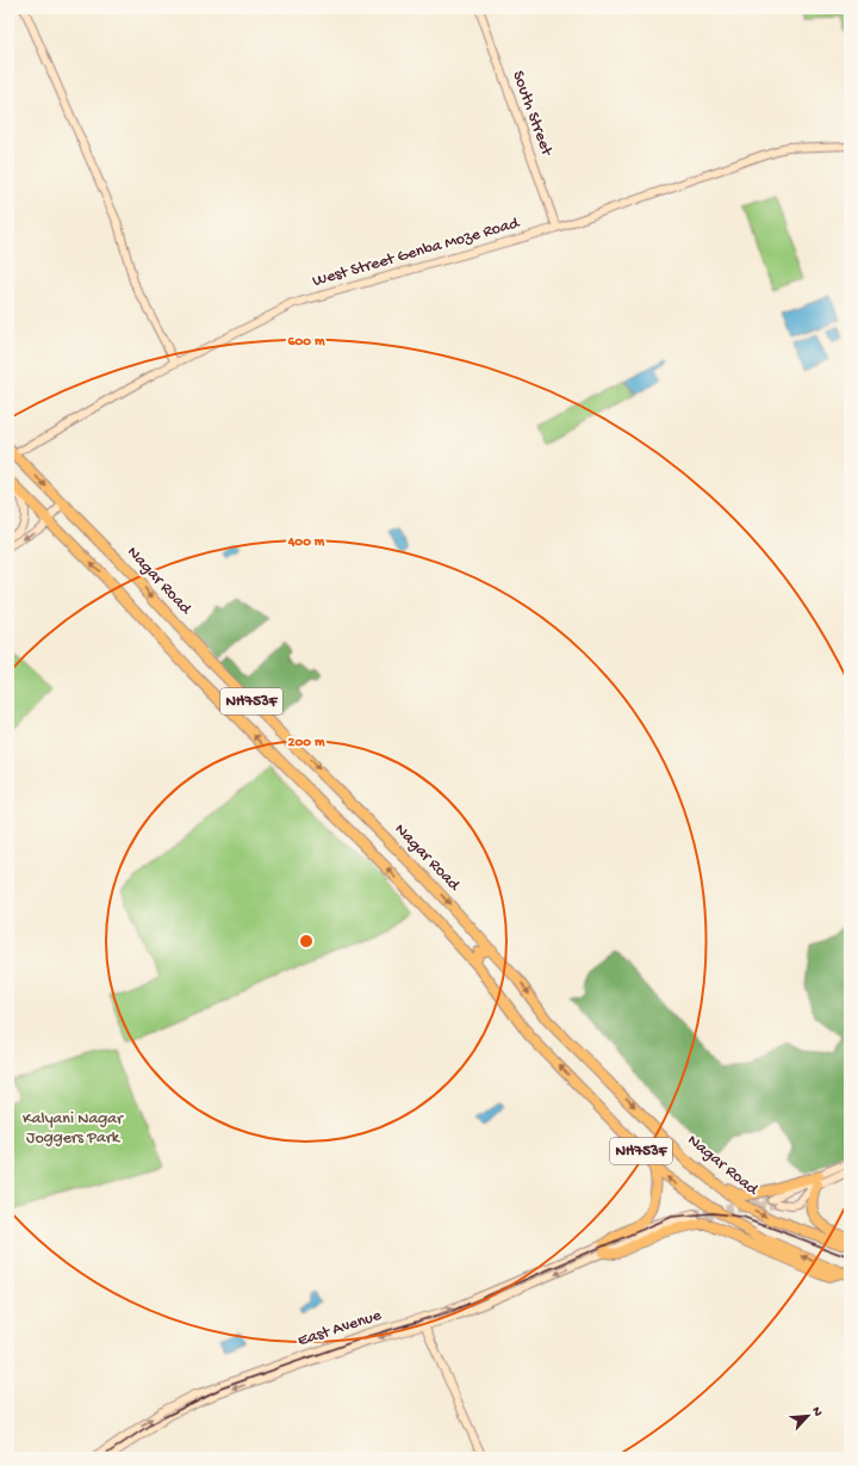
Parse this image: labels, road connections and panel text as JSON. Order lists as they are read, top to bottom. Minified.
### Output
{"streets":{"highway":["Nagar Road","NH753F"],"street":["South Street","West Street Genba Moze Road","East Avenue"]},"crossings":[["South Street","West Street Genba Moze Road"],["West Street Genba Moze Road","Nagar Road"]],"parks":["Kalyani Nagar Joggers Park"],"north":"top right","rings":["600 m","400 m","200 m"]}
